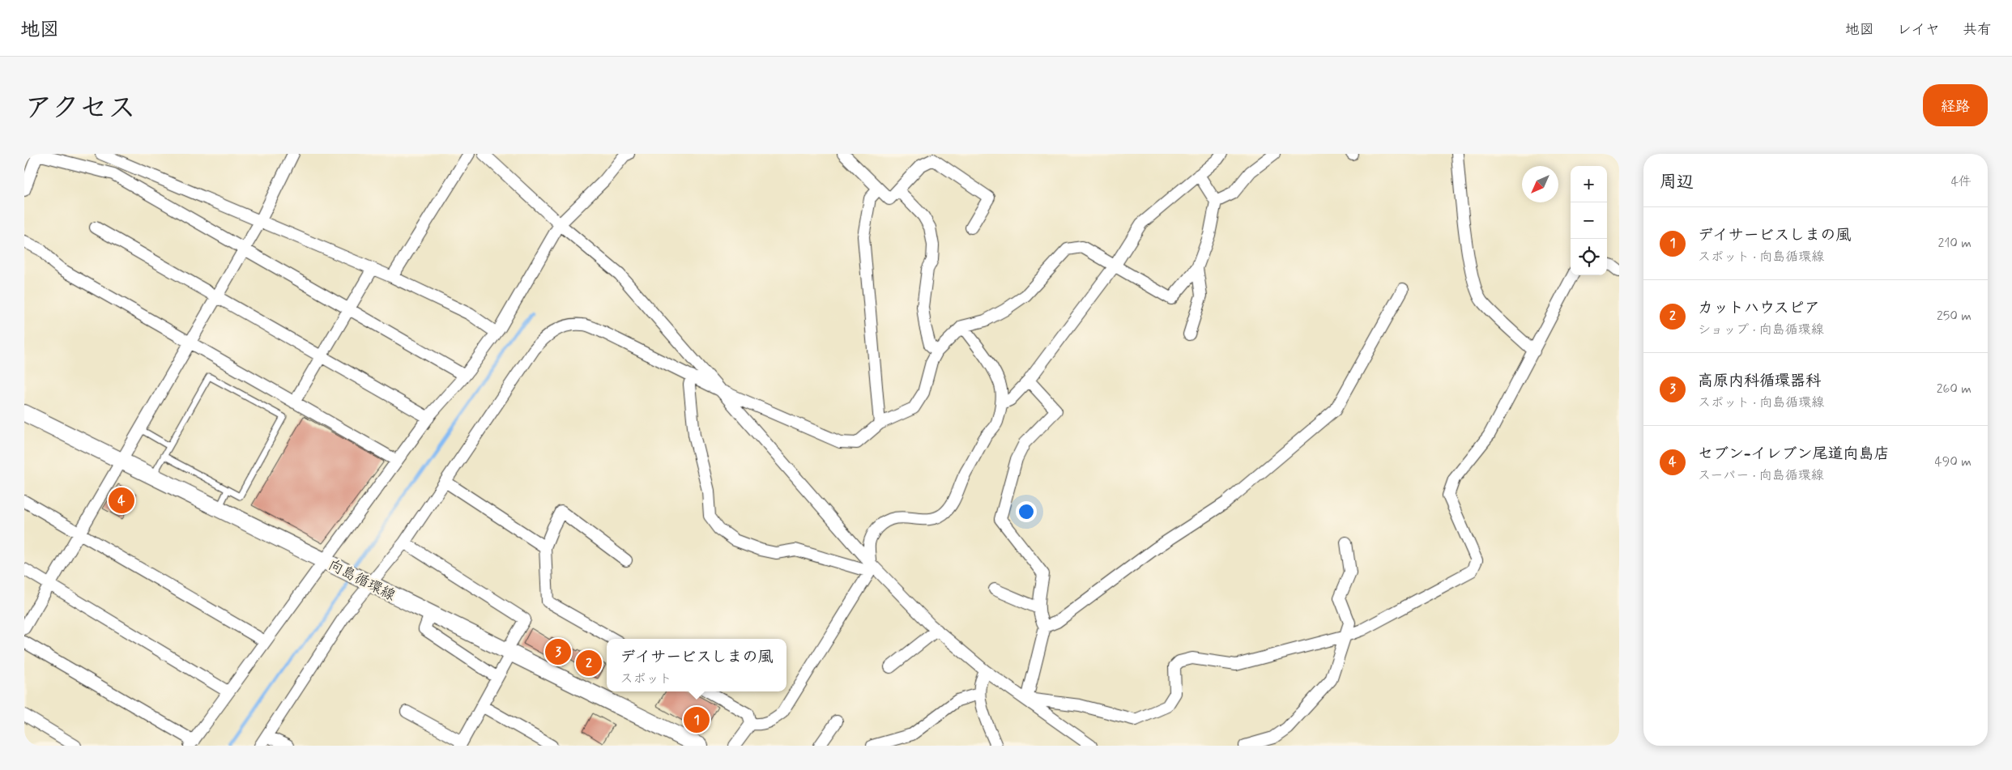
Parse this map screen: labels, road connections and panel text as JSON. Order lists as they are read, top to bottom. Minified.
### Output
{"streets":{"main road":["向島循環線"]},"north":"bottom left","page":{"header":"地図","nav":["地図","レイヤ","共有"],"title":"アクセス","buttons":"経路","heading":["周辺","4件"],"map_buttons":["+","−"],"list":[{"mark":"1","name":"デイサービスしまの風","note":"スポット · 向島循環線","value":"210 m"},{"mark":"2","name":"カットハウスピア","note":"ショップ · 向島循環線","value":"250 m"},{"mark":"3","name":"高原内科循環器科","note":"スポット · 向島循環線","value":"260 m"},{"mark":"4","name":"セブン-イレブン尾道向島店","note":"スーパー · 向島循環線","value":"490 m"}],"pins":["4","3","2","1"],"popup":["デイサービスしまの風","スポット"]}}
